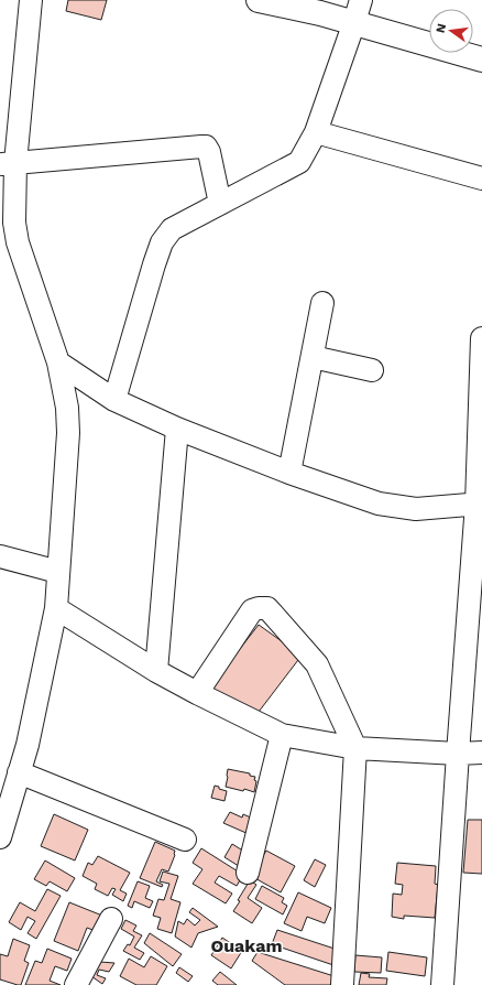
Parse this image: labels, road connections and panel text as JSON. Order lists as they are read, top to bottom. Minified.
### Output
{"districts":["Ouakam"],"north":"left"}
